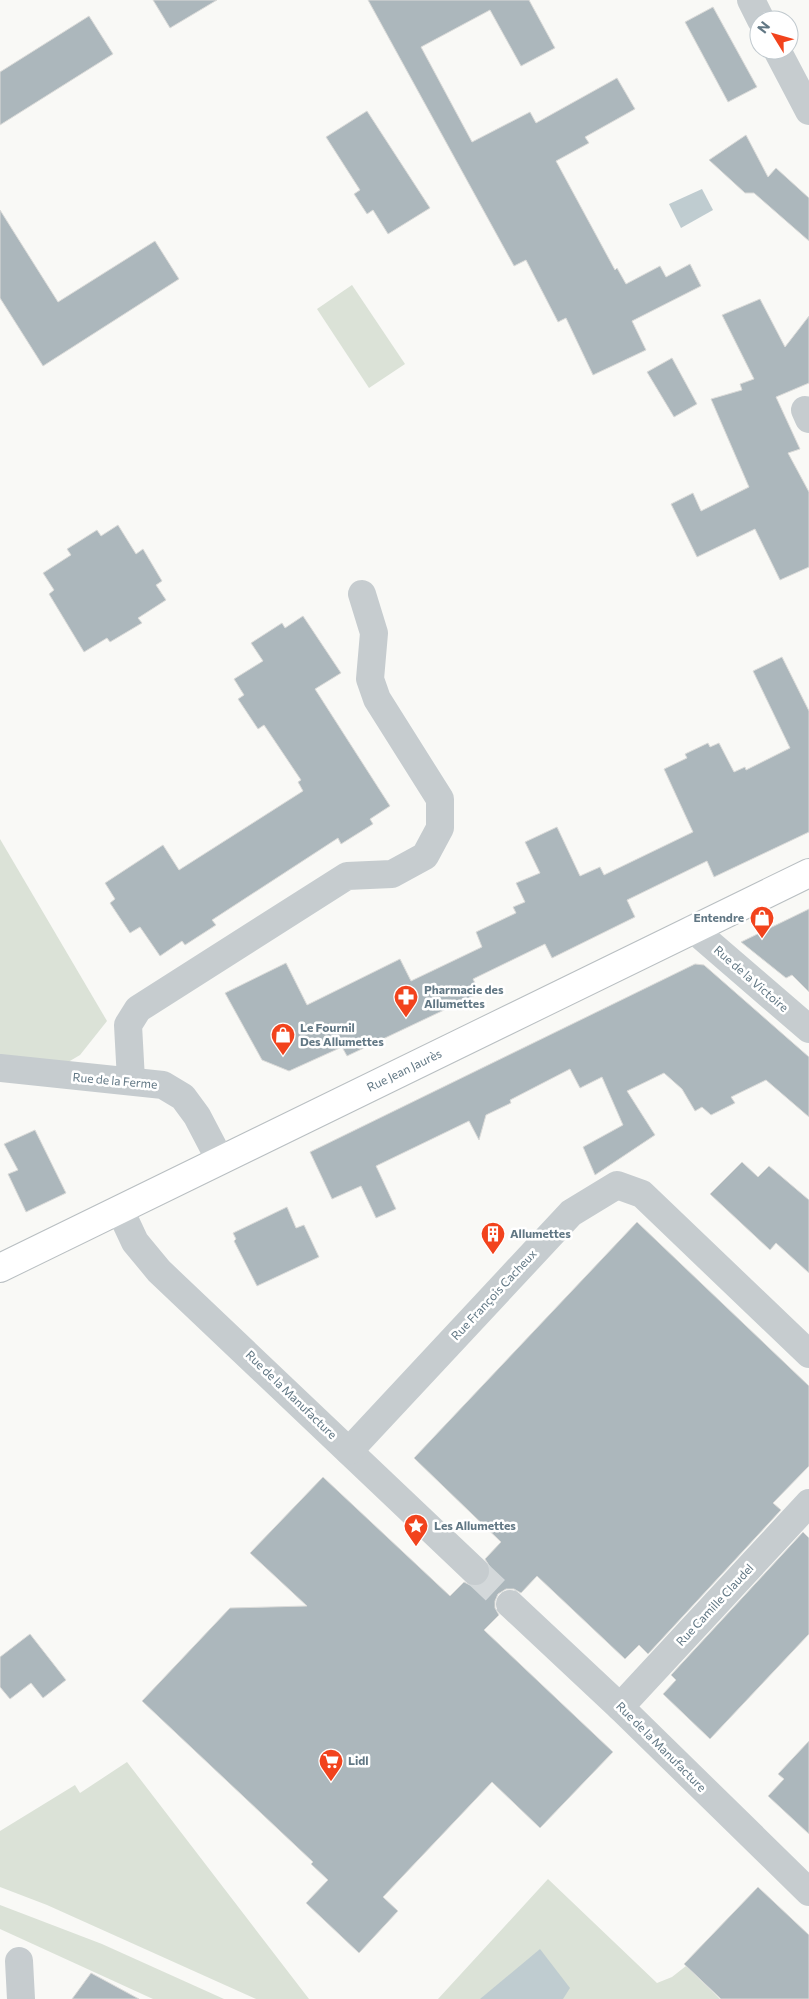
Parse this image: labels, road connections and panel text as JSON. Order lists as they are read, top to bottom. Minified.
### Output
{"streets":{"main road":["Rue Jean Jaurès"],"street":["Rue de la Victoire","Rue de la Ferme","Rue François Cacheux","Rue de la Manufacture","Rue Camille Claudel"]},"crossings":[["Rue de la Victoire","Rue Jean Jaurès"],["Rue Jean Jaurès","Rue de la Ferme"],["Rue Jean Jaurès","Rue de la Manufacture"],["Rue François Cacheux","Rue de la Manufacture"],["Rue de la Manufacture","Rue Camille Claudel"]],"places":{"shop":["Entendre","Le Fournil Des Allumettes"],"pharmacy":["Pharmacie des Allumettes"],"building":["Allumettes"],"place":["Les Allumettes"],"supermarket":["Lidl"]},"north":"top left"}
